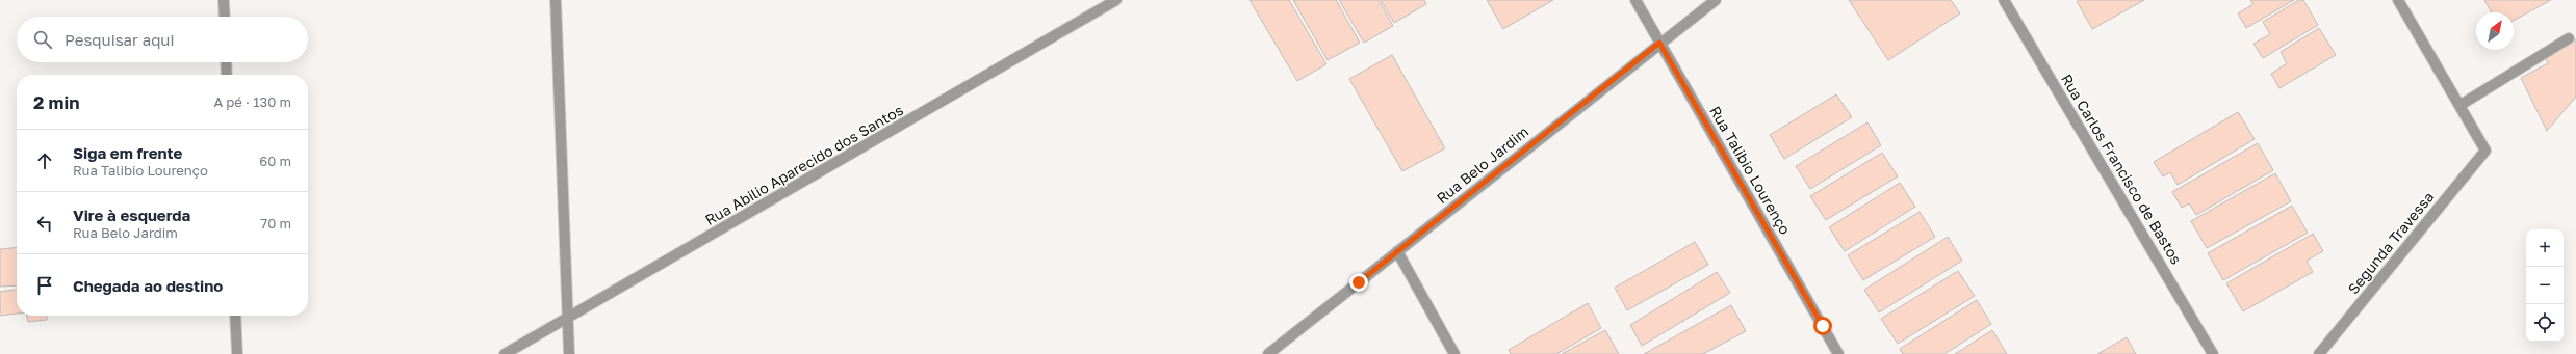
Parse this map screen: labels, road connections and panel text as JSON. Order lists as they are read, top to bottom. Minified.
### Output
{"streets":{"street":["Rua Abilio Aparecido dos Santos","Rua Belo Jardim","Rua Carlos Francisco de Bastos","Rua Talibio Lourenço","Segunda Travessa"]},"crossings":[["Rua Belo Jardim","Rua Talibio Lourenço"]],"north":"top right","page":{"search":"Pesquisar aqui","heading":["2 min","A pé · 130 m"],"list":[["Siga em frente","Rua Talibio Lourenço","60 m"],["Vire à esquerda","Rua Belo Jardim","70 m"],"Chegada ao destino"],"map_buttons":["+","−"]}}
